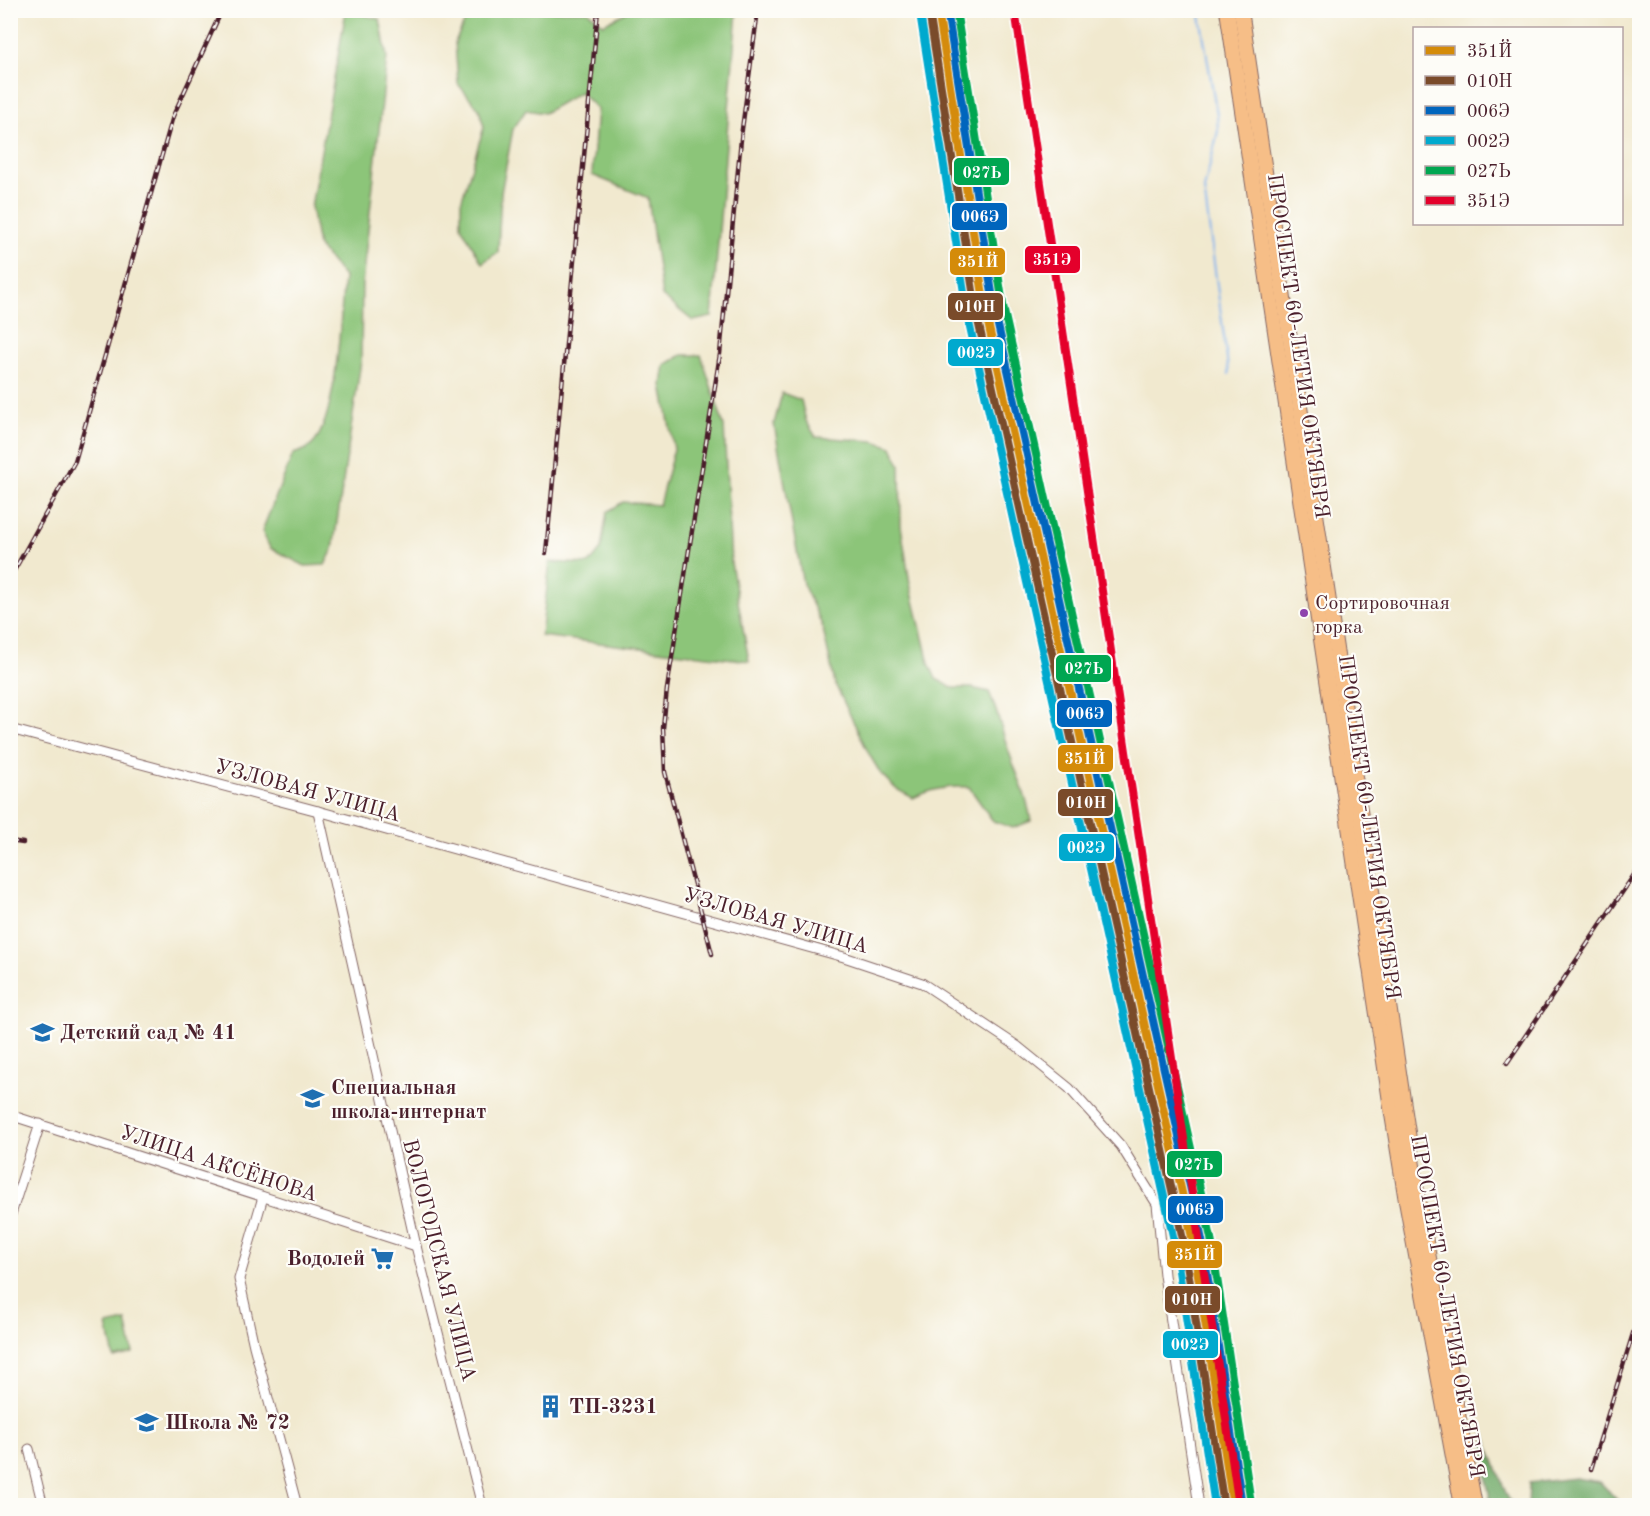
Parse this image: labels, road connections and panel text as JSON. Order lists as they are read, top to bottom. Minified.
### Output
{"streets":{"highway":["ПРОСПЕКТ 60-ЛЕТИЯ ОКТЯБРЯ"],"street":["УЗЛОВАЯ УЛИЦА","УЛИЦА АКСЁНОВА","ВОЛОГОДСКАЯ УЛИЦА"]},"crossings":[["УЗЛОВАЯ УЛИЦА","ВОЛОГОДСКАЯ УЛИЦА"],["УЛИЦА АКСЁНОВА","ВОЛОГОДСКАЯ УЛИЦА"]],"places":{"other":["Сортировочная горка"],"school or university":["Детский сад № 41","Специальная школа-интернат","Школа № 72"],"supermarket":["Водолей"],"building":["ТП-3231"]},"lines":["transit line 351Й","transit line 006Э","transit line 027Ь","transit line 351Э","transit line 010Н","transit line 002Э"],"legend":["351Й","010Н","006Э","002Э","027Ь","351Э"]}
